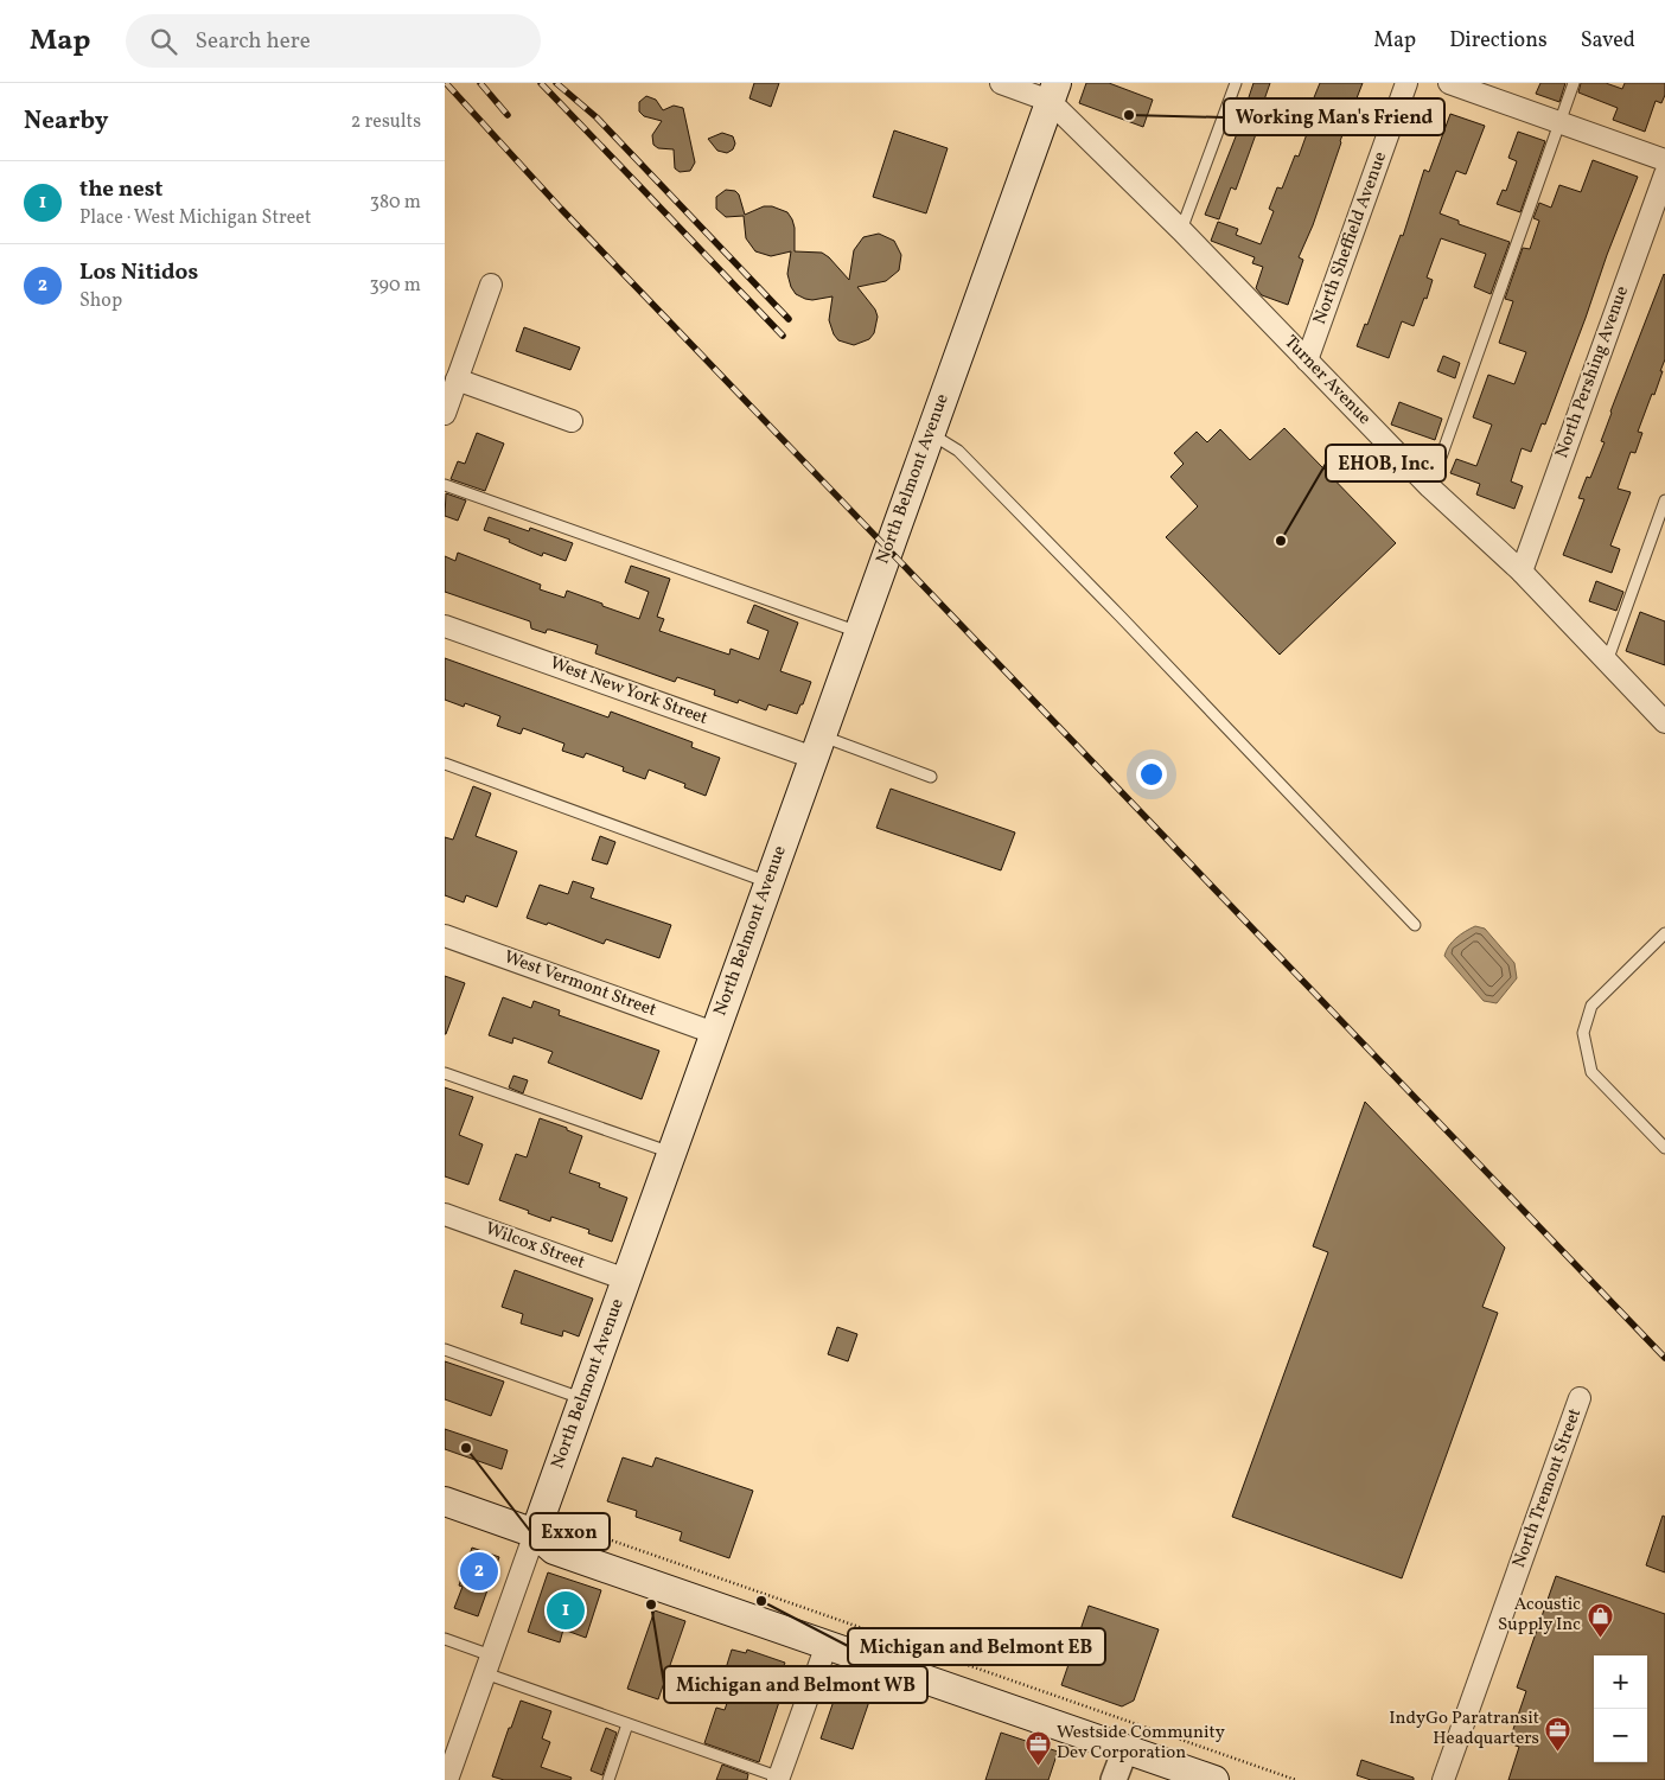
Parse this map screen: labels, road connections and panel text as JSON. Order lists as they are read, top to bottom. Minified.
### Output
{"streets":{"main road":["North Belmont Avenue"],"street":["North Sheffield Avenue","North Pershing Avenue","Turner Avenue","West New York Street","West Vermont Street","Wilcox Street","North Tremont Street"]},"crossings":[["North Sheffield Avenue","Turner Avenue"],["North Pershing Avenue","Turner Avenue"],["Turner Avenue","North Belmont Avenue"],["North Belmont Avenue","West New York Street"],["North Belmont Avenue","West Vermont Street"],["North Belmont Avenue","Wilcox Street"]],"places":{"other":["Working Man's Friend","EHOB, Inc.","Exxon","Michigan and Belmont EB","Michigan and Belmont WB"],"shop":["Acoustic Supply Inc"],"office":["IndyGo Paratransit Headquarters","Westside Community Dev Corporation"]},"page":{"header":"Map","search":"Search here","nav":["Map","Directions","Saved"],"heading":["Nearby","2 results"],"list":[{"mark":"1","name":"the nest","note":"Place · West Michigan Street","value":"380 m"},{"mark":"2","name":"Los Nitidos","note":"Shop","value":"390 m"}],"pins":["2","1"],"map_buttons":["+","−"]}}
